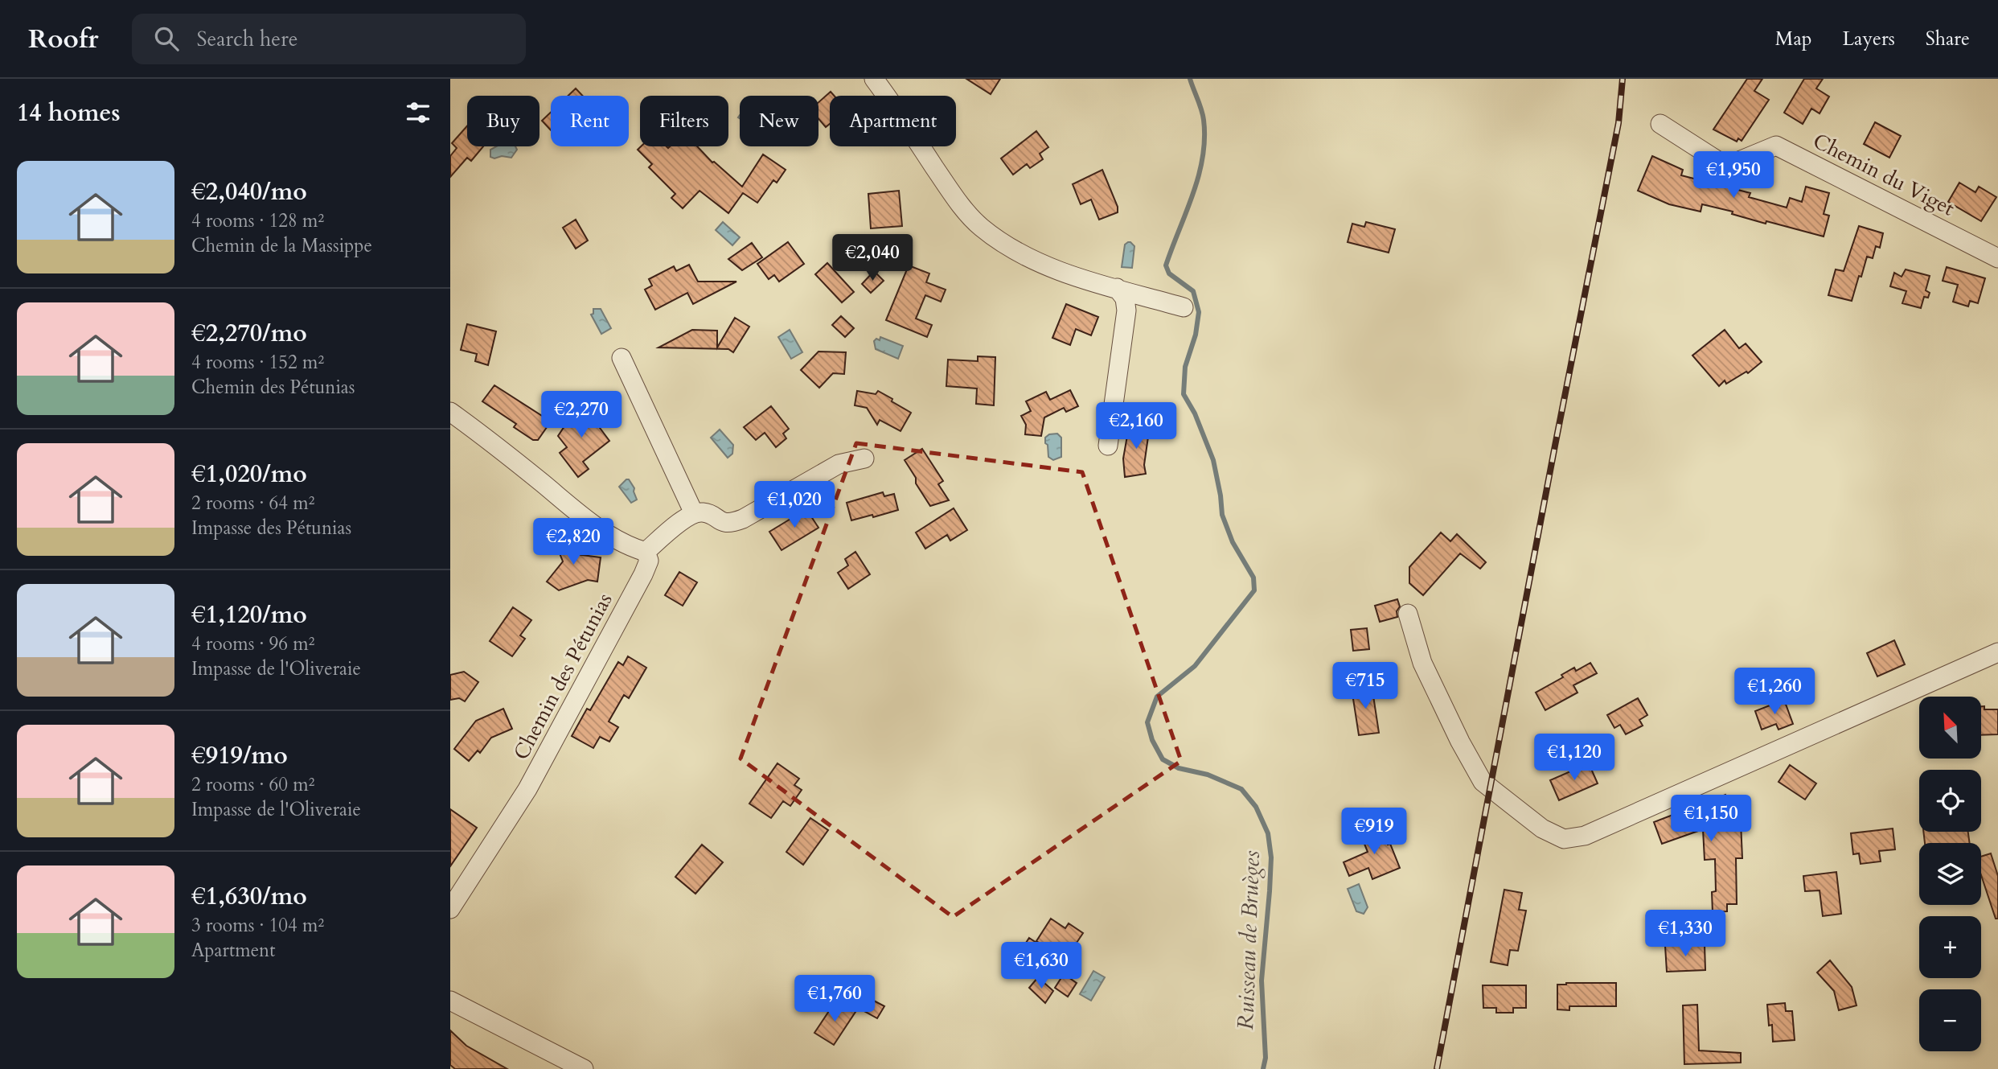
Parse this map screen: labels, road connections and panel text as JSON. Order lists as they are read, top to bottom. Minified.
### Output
{"streets":{"street":["Chemin du Viget","Chemin des Pétunias"]},"water":["Ruisseau de Bruèges"],"north":"top left","page":{"header":"Roofr","search":"Search here","nav":["Map","Layers","Share"],"heading":"14 homes","chip":["Buy","Rent","Filters","New","Apartment"],"list":[{"name":"€2,040/mo","note":"4 rooms · 128 m² · Chemin de la Massippe"},{"name":"€2,270/mo","note":"4 rooms · 152 m² · Chemin des Pétunias"},{"name":"€1,020/mo","note":"2 rooms · 64 m² · Impasse des Pétunias"},{"name":"€1,120/mo","note":"4 rooms · 96 m² · Impasse de l'Oliveraie"},{"name":"€919/mo","note":"2 rooms · 60 m² · Impasse de l'Oliveraie"},{"name":"€1,630/mo","note":"3 rooms · 104 m² · Apartment"}],"price":["€1,950","€2,040","€2,270","€2,160","€1,020","€2,820","€715","€1,260","€1,120","€1,150","€919","€1,330","€1,630","€1,760"],"map_buttons":["+","−"]}}
